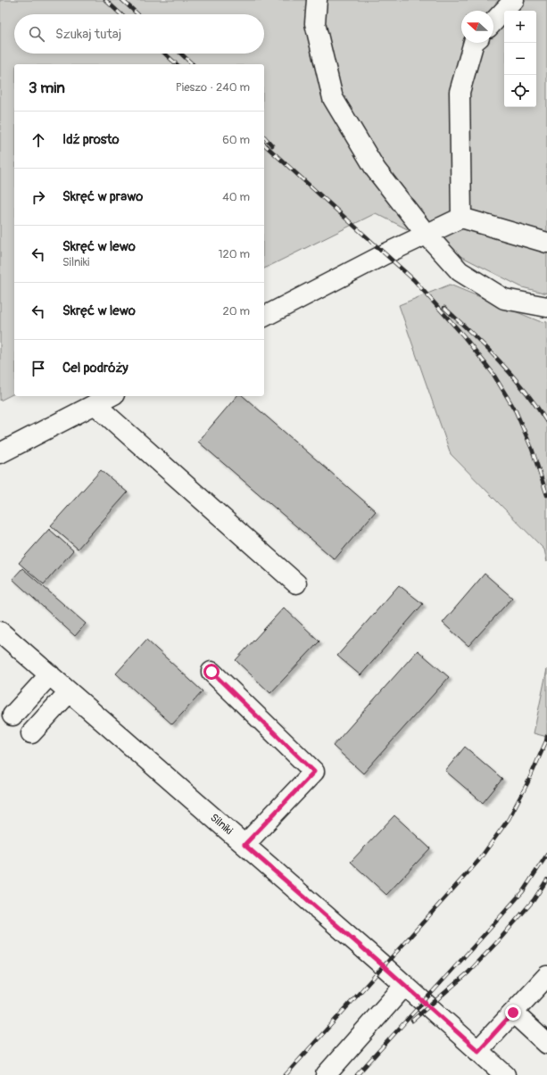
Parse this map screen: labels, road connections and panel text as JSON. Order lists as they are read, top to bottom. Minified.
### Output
{"streets":{"lane":["Silniki"]},"north":"left","page":{"map_buttons":["+","−"],"search":"Szukaj tutaj","heading":["3 min","Pieszo · 240 m"],"list":[["Idź prosto","60 m"],["Skręć w prawo","40 m"],["Skręć w lewo","Silniki","120 m"],["Skręć w lewo","20 m"],"Cel podróży"]}}
